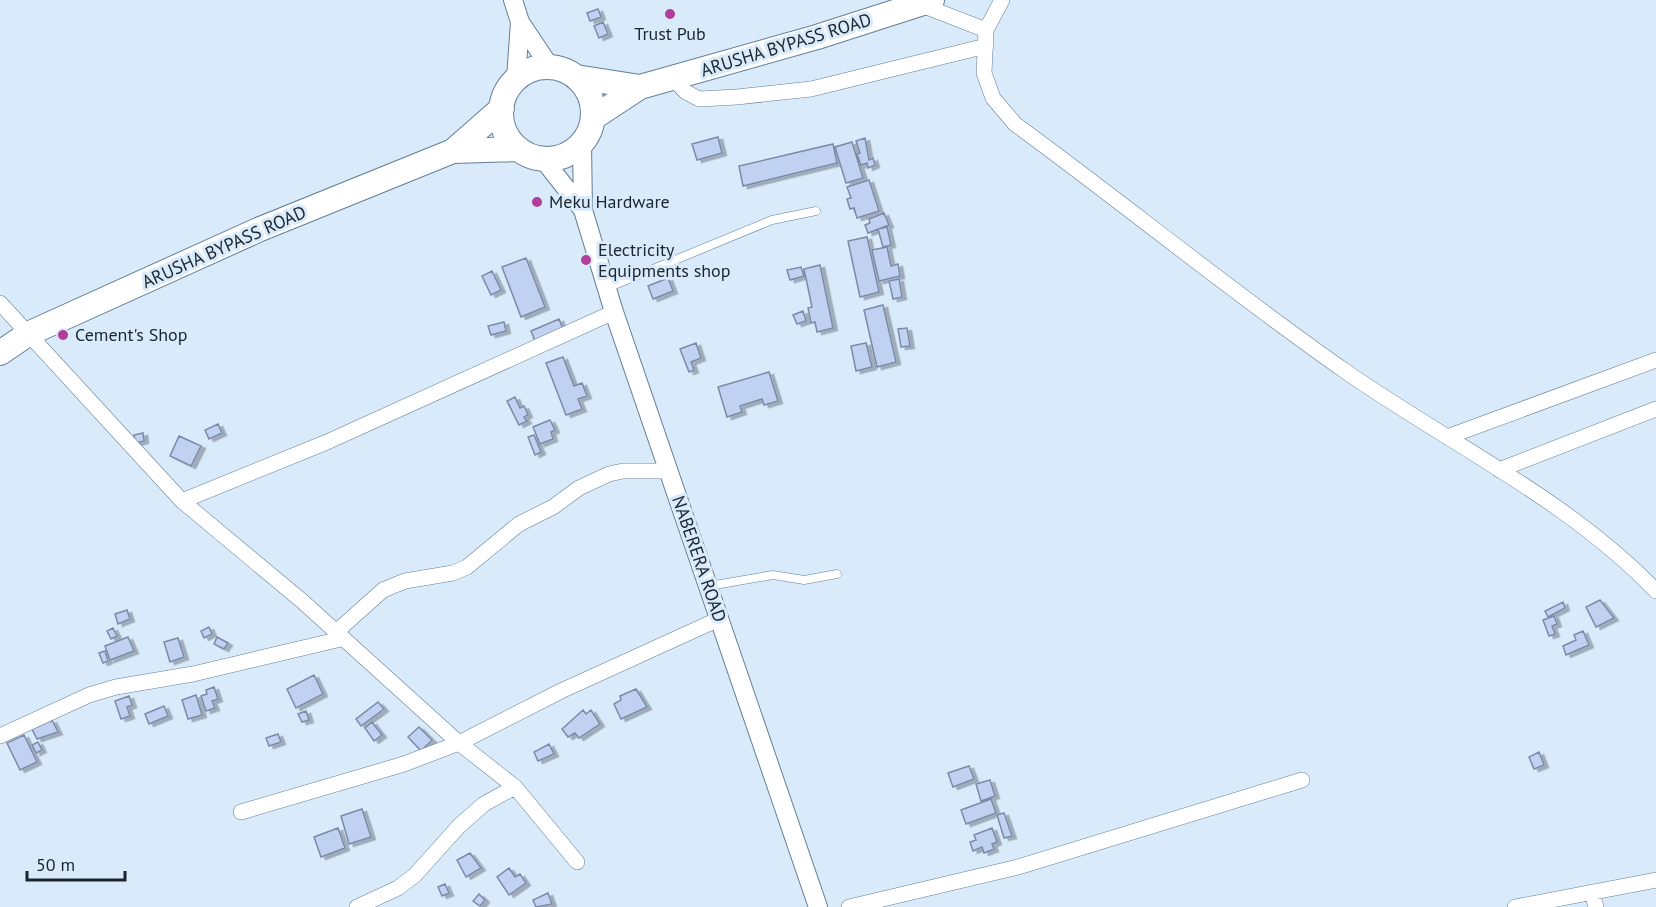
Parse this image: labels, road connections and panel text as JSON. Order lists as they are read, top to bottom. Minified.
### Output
{"streets":{"main road":["ARUSHA BYPASS ROAD"],"street":["NABERERA ROAD"]},"crossings":[["ARUSHA BYPASS ROAD","NABERERA ROAD"]],"places":["Trust Pub","Meku Hardware","Electricity Equipments shop","Cement's Shop"],"scale_bar":"50 m"}
